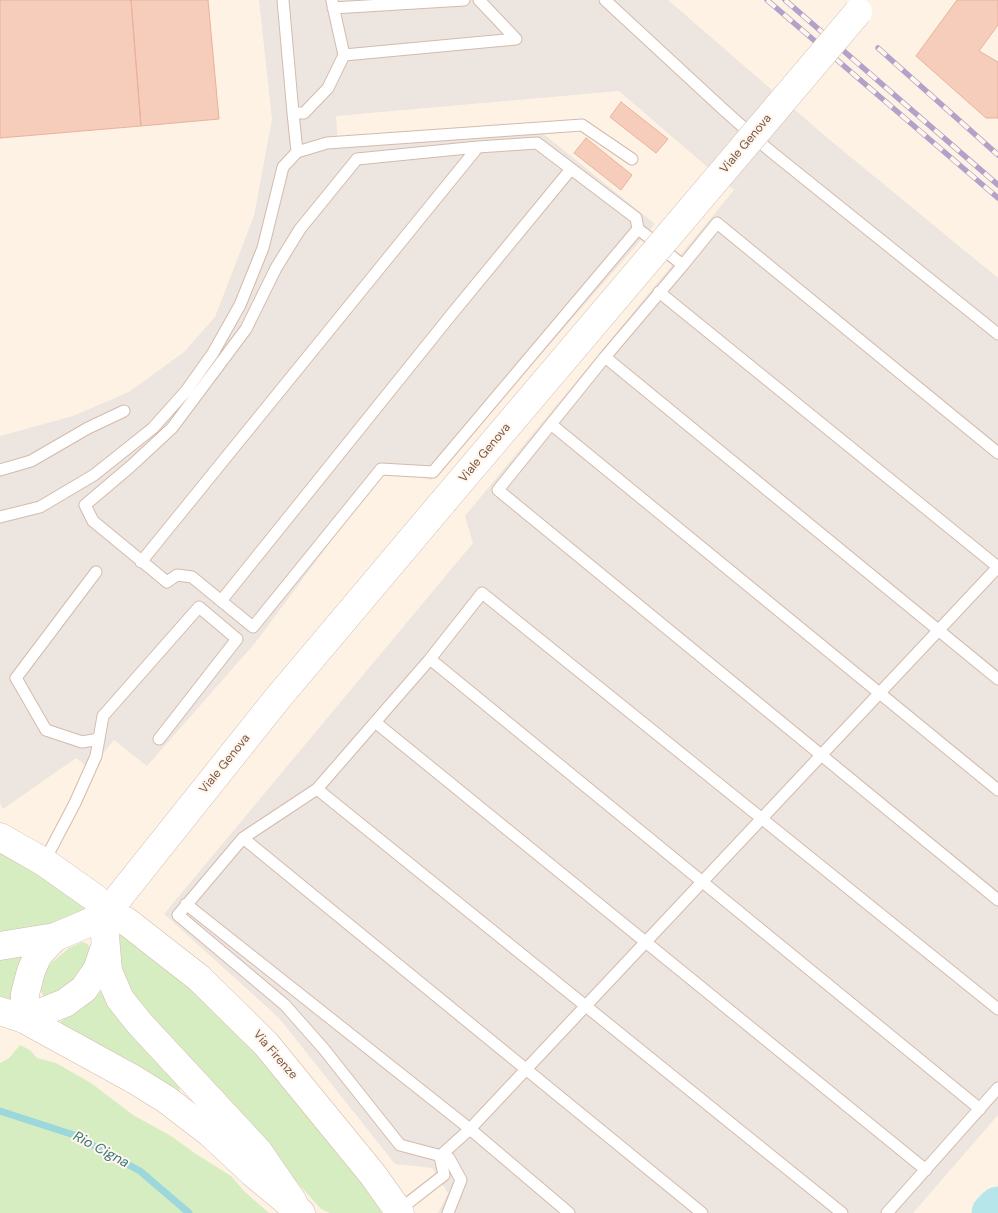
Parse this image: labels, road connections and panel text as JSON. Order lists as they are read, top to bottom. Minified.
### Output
{"streets":{"street":["Viale Genova","Via Firenze"]},"crossings":[["Viale Genova","Via Firenze"]],"water":["Rio Cigna"]}
